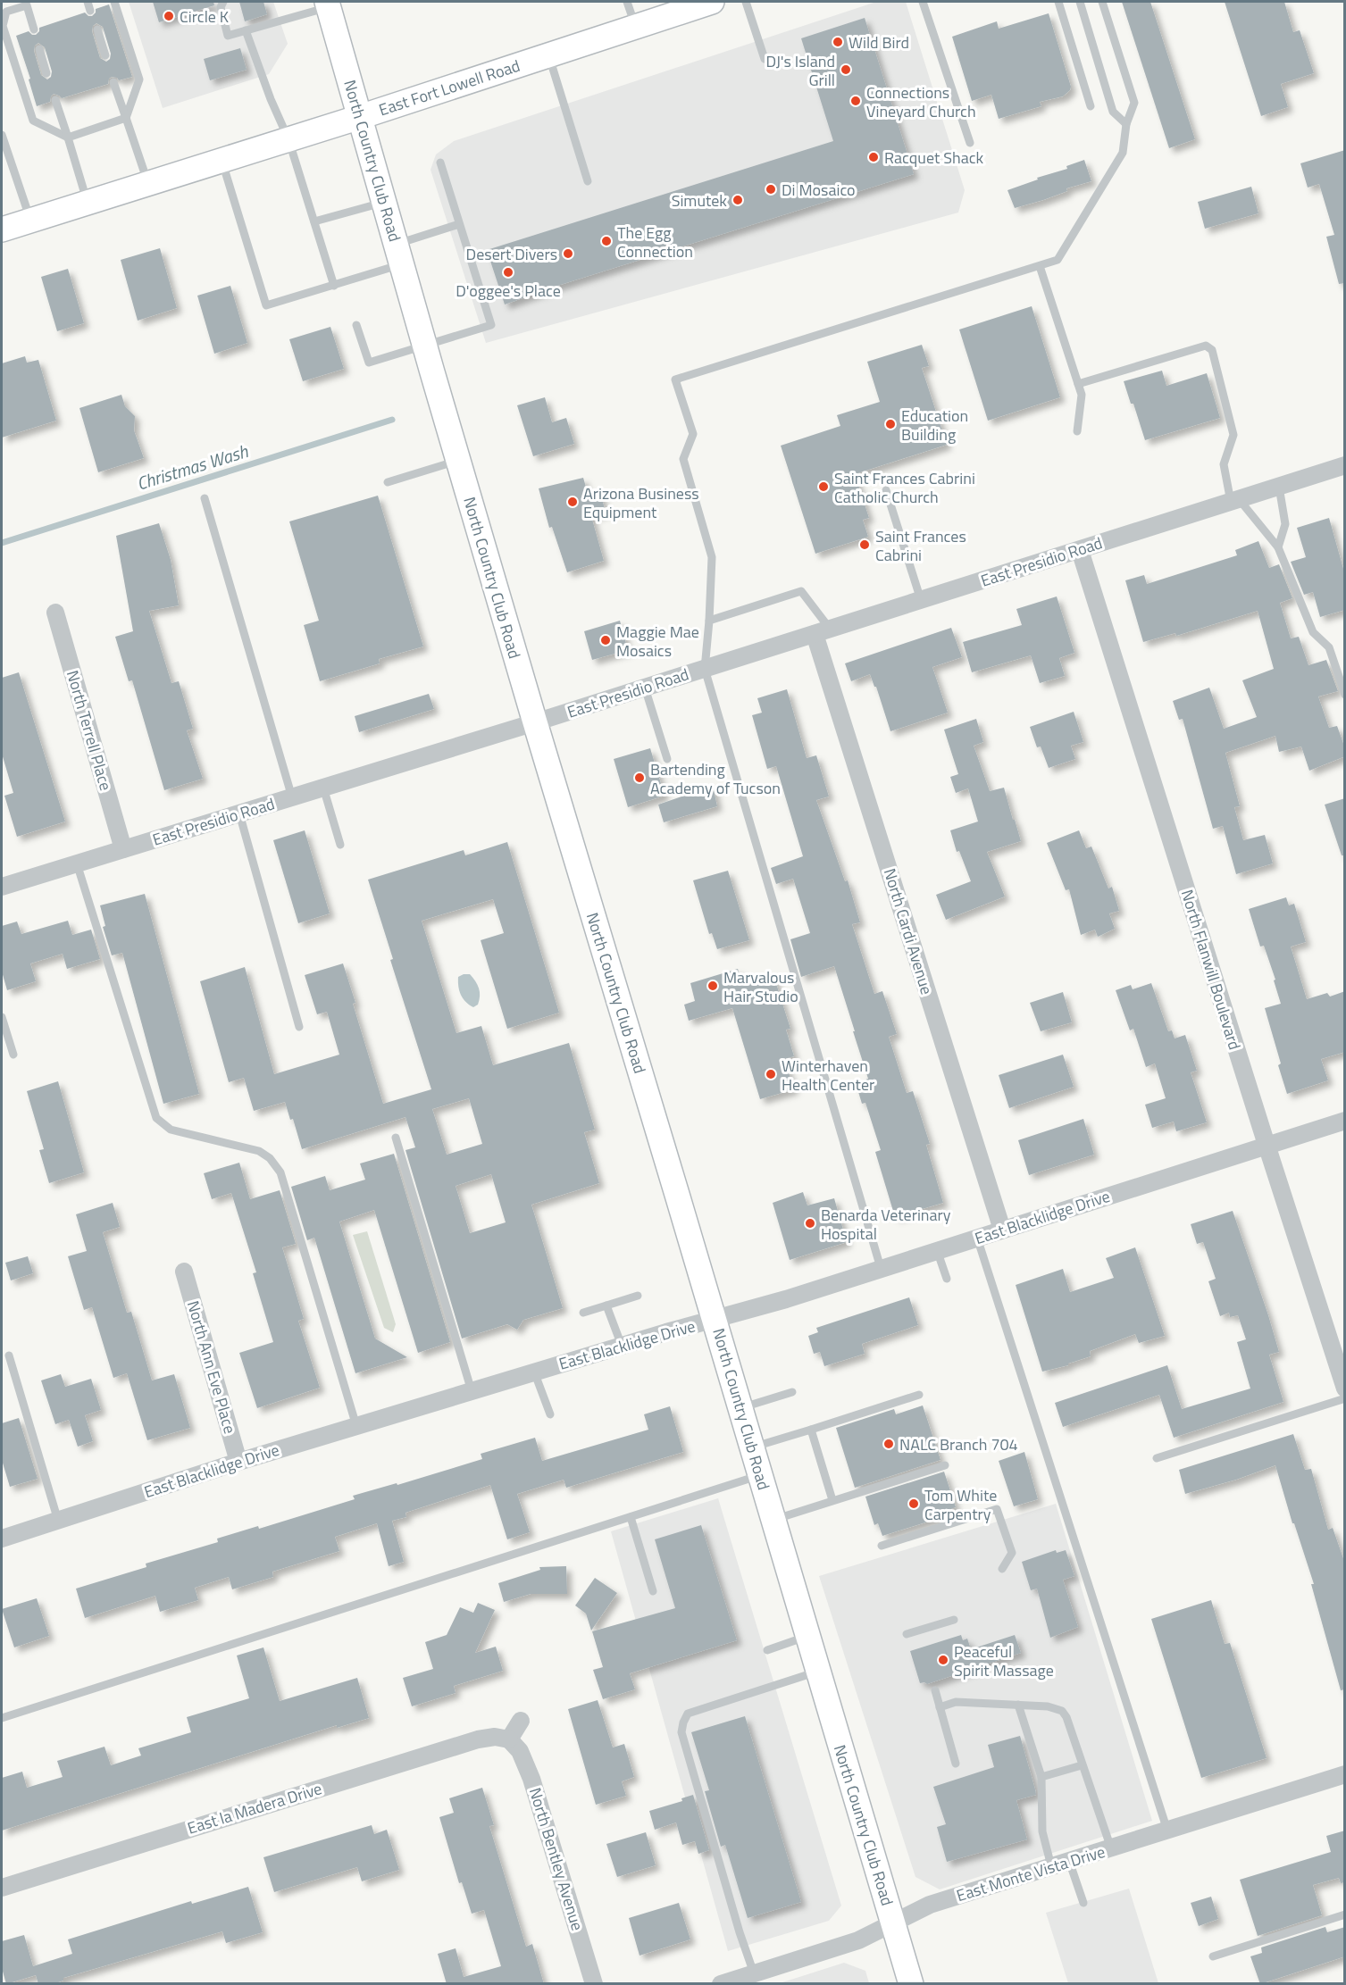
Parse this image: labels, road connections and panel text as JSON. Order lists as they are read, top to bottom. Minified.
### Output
{"streets":{"main road":["East Fort Lowell Road","North Country Club Road"],"street":["East Presidio Road","North Terrell Place","North Cardi Avenue","North Flanwill Boulevard","East Blacklidge Drive","North Ann Eve Place","East la Madera Drive","North Bentley Avenue","East Monte Vista Drive"]},"crossings":[["East Fort Lowell Road","North Country Club Road"],["North Country Club Road","East Presidio Road"],["North Country Club Road","East Blacklidge Drive"],["North Country Club Road","East Monte Vista Drive"],["East Presidio Road","North Terrell Place"],["East Presidio Road","North Cardi Avenue"],["East Presidio Road","North Flanwill Boulevard"],["North Cardi Avenue","East Blacklidge Drive"],["North Flanwill Boulevard","East Blacklidge Drive"],["East Blacklidge Drive","North Ann Eve Place"],["East la Madera Drive","North Bentley Avenue"]],"water":["Christmas Wash"],"places":["Circle K","Wild Bird","DJ's Island Grill","Connections Vineyard Church","Racquet Shack","Di Mosaico","Simutek","The Egg Connection","Desert Divers","D'oggee's Place","Education Building","Saint Frances Cabrini Catholic Church","Arizona Business Equipment","Saint Frances Cabrini","Maggie Mae Mosaics","Bartending Academy of Tucson","Marvalous Hair Studio","Winterhaven Health Center","Benarda Veterinary Hospital","NALC Branch 704","Tom White Carpentry","Peaceful Spirit Massage"]}
